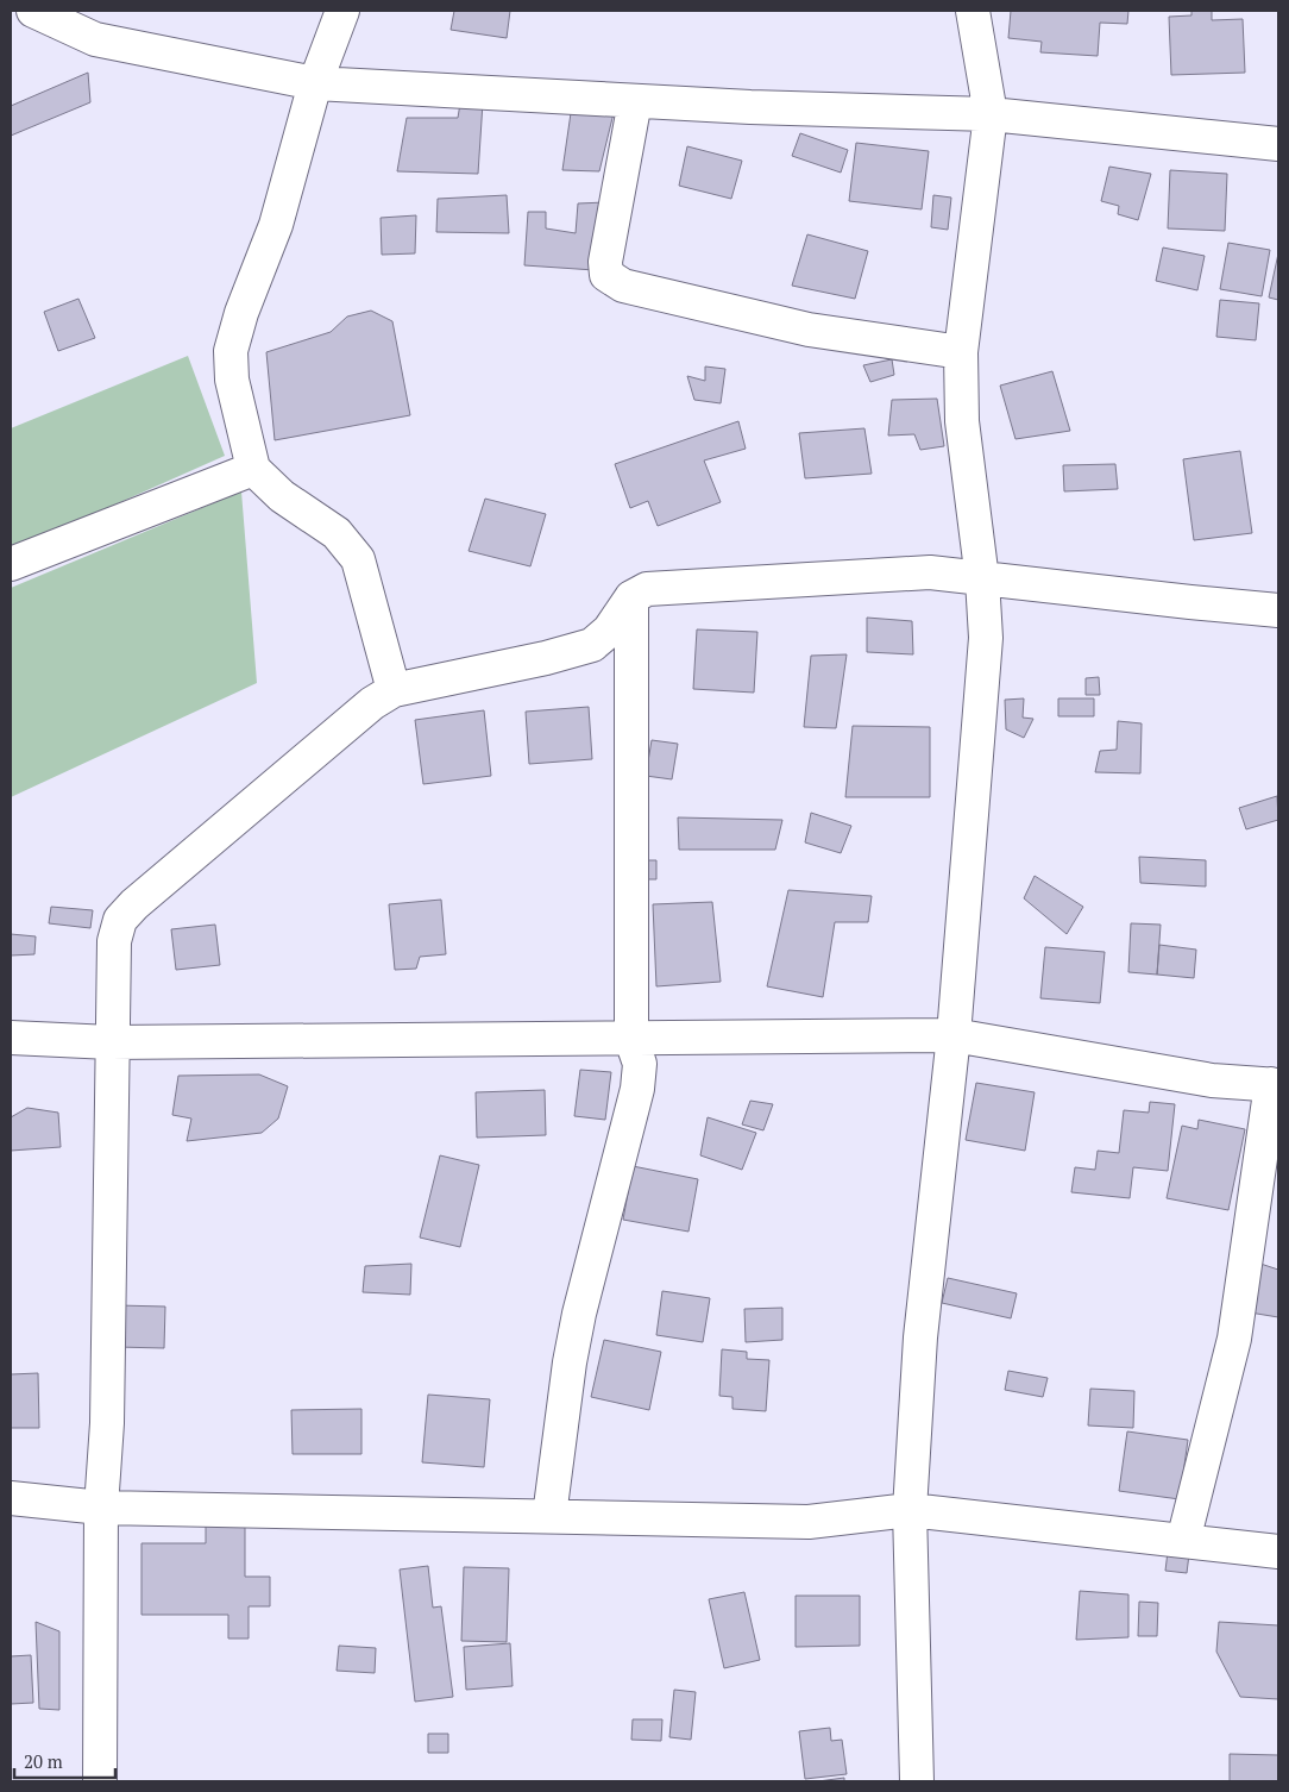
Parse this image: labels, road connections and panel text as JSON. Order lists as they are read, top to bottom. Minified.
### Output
{"scale_bar":"20 m"}
